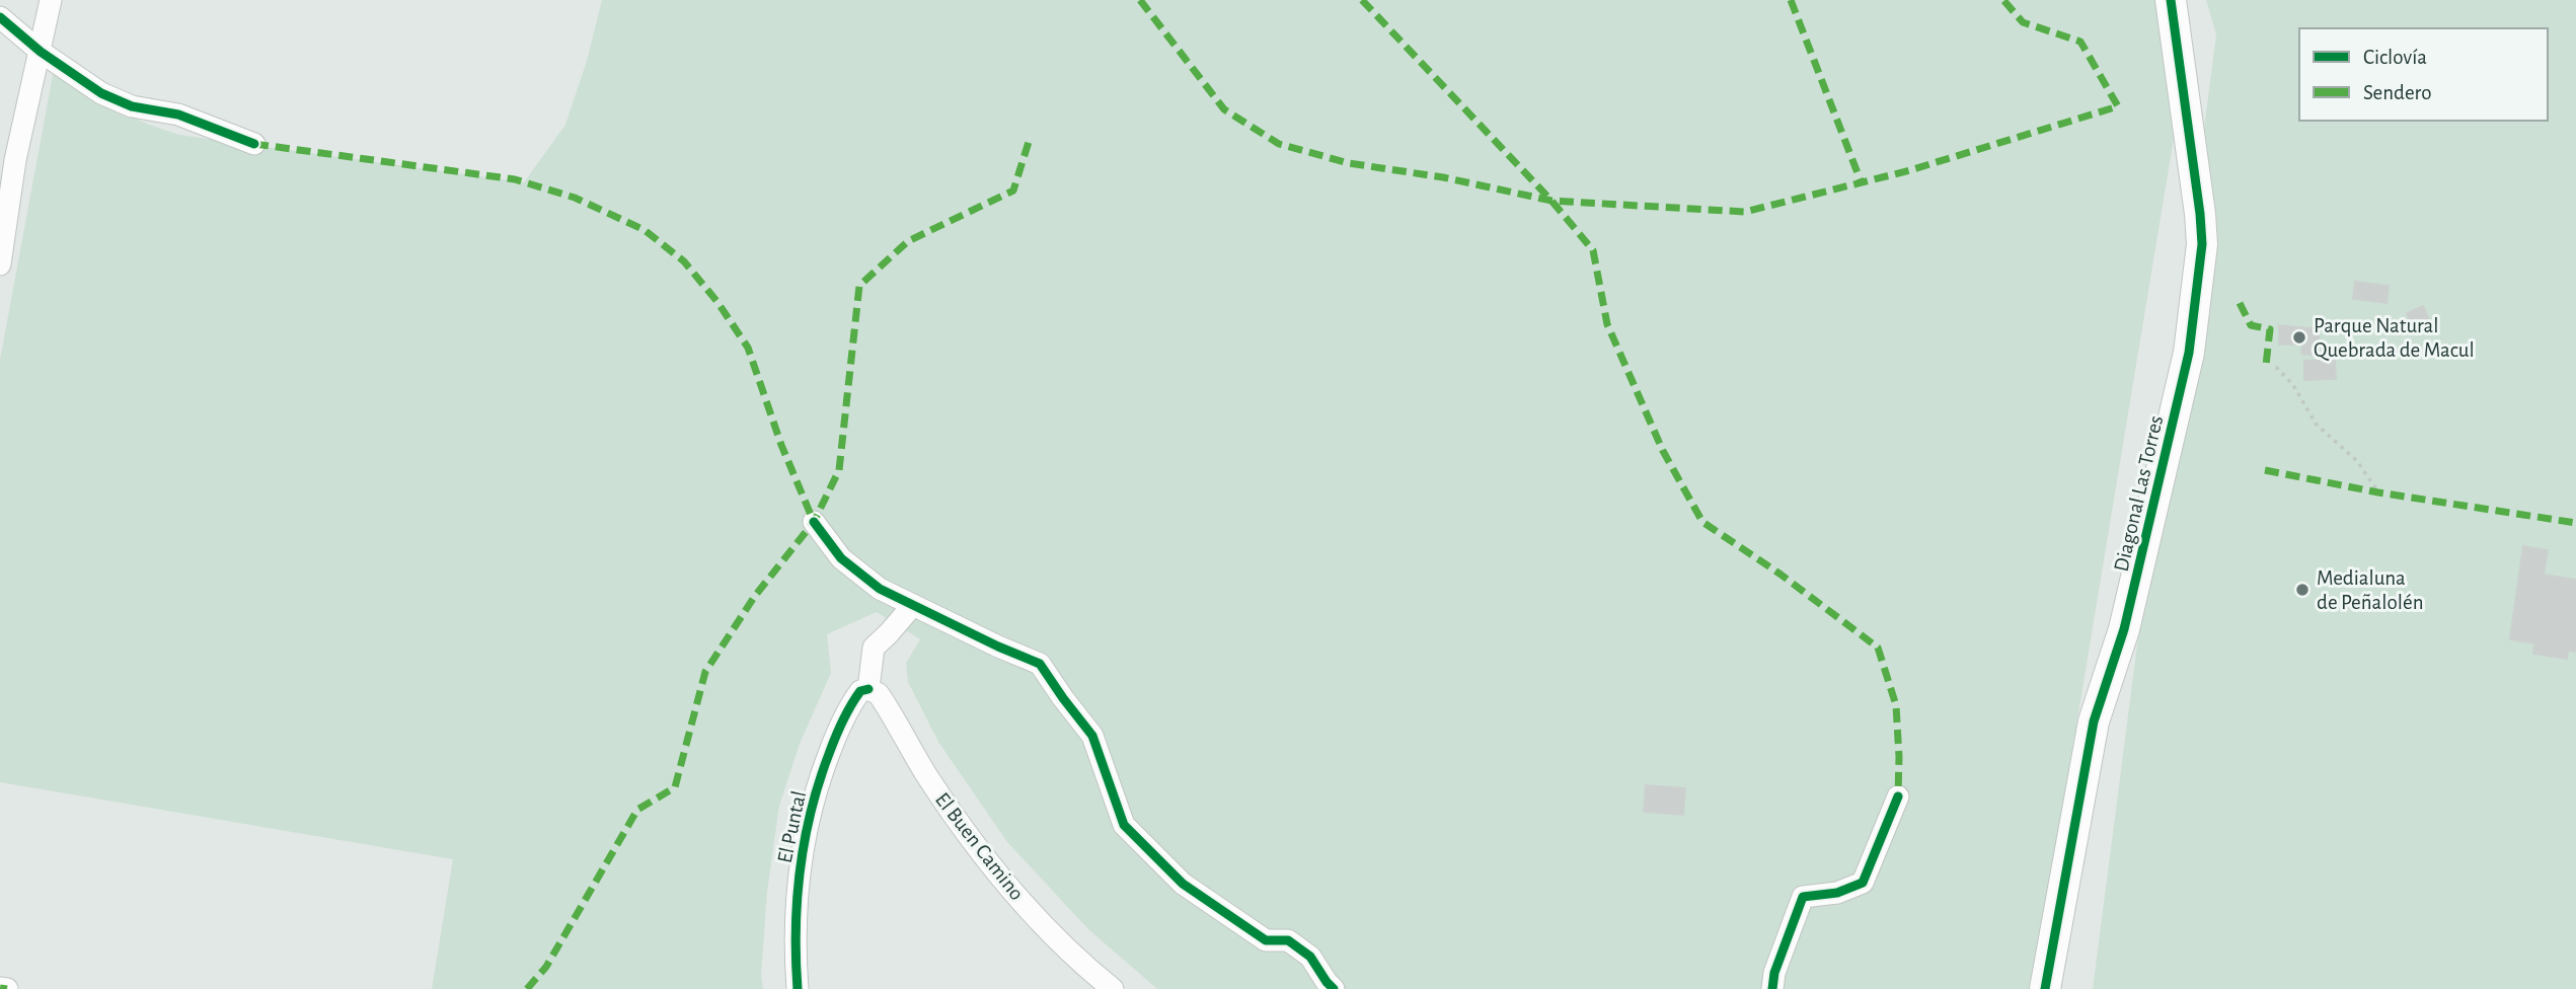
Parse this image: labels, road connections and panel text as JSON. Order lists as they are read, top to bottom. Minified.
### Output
{"streets":{"street":["Diagonal Las Torres","El Puntal","El Buen Camino"]},"crossings":[["El Puntal","El Buen Camino"]],"places":["Parque Natural Quebrada de Macul","Medialuna de Peñalolén"],"legend":["Ciclovía","Sendero"]}
